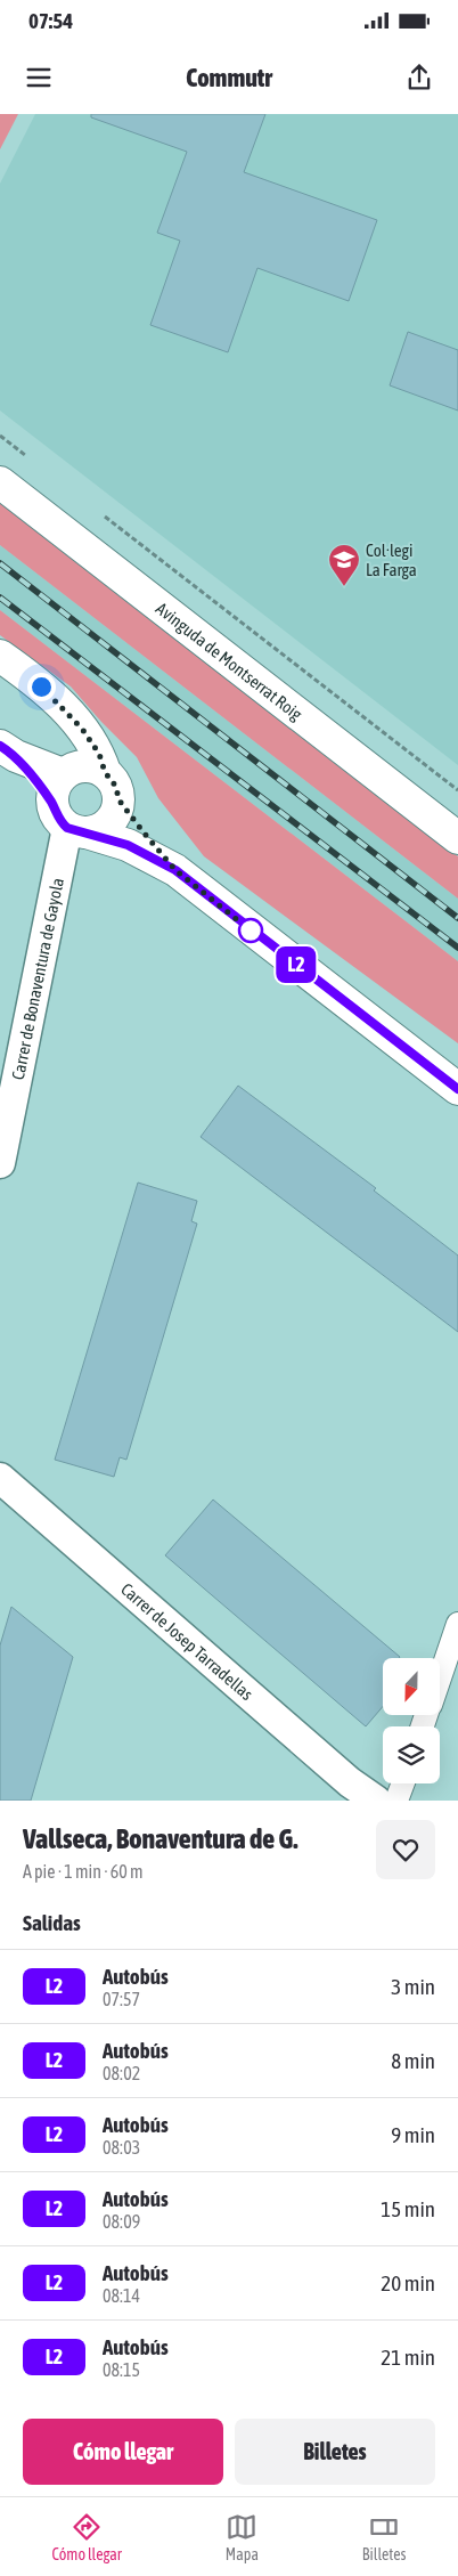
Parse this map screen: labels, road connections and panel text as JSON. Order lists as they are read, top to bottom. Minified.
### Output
{"streets":{"street":["Avinguda de Montserrat Roig","Carrer de Bonaventura de Gayola","Carrer de Josep Tarradellas"]},"places":{"school or university":["Col·legi La Farga"]},"lines":["bus line L2"],"north":"bottom","page":{"status":"07:54","header":"Commutr","on_map":"L2","heading":[["Vallseca, Bonaventura de G.","A pie · 1 min · 60 m"],"Salidas"],"list":[{"mark":"L2","name":"Autobús","note":"07:57","value":"3 min"},{"mark":"L2","name":"Autobús","note":"08:02","value":"8 min"},{"mark":"L2","name":"Autobús","note":"08:03","value":"9 min"},{"mark":"L2","name":"Autobús","note":"08:09","value":"15 min"},{"mark":"L2","name":"Autobús","note":"08:14","value":"20 min"},{"mark":"L2","name":"Autobús","note":"08:15","value":"21 min"}],"buttons":["Cómo llegar","Billetes"],"tabs":["Cómo llegar","Mapa","Billetes"]}}
